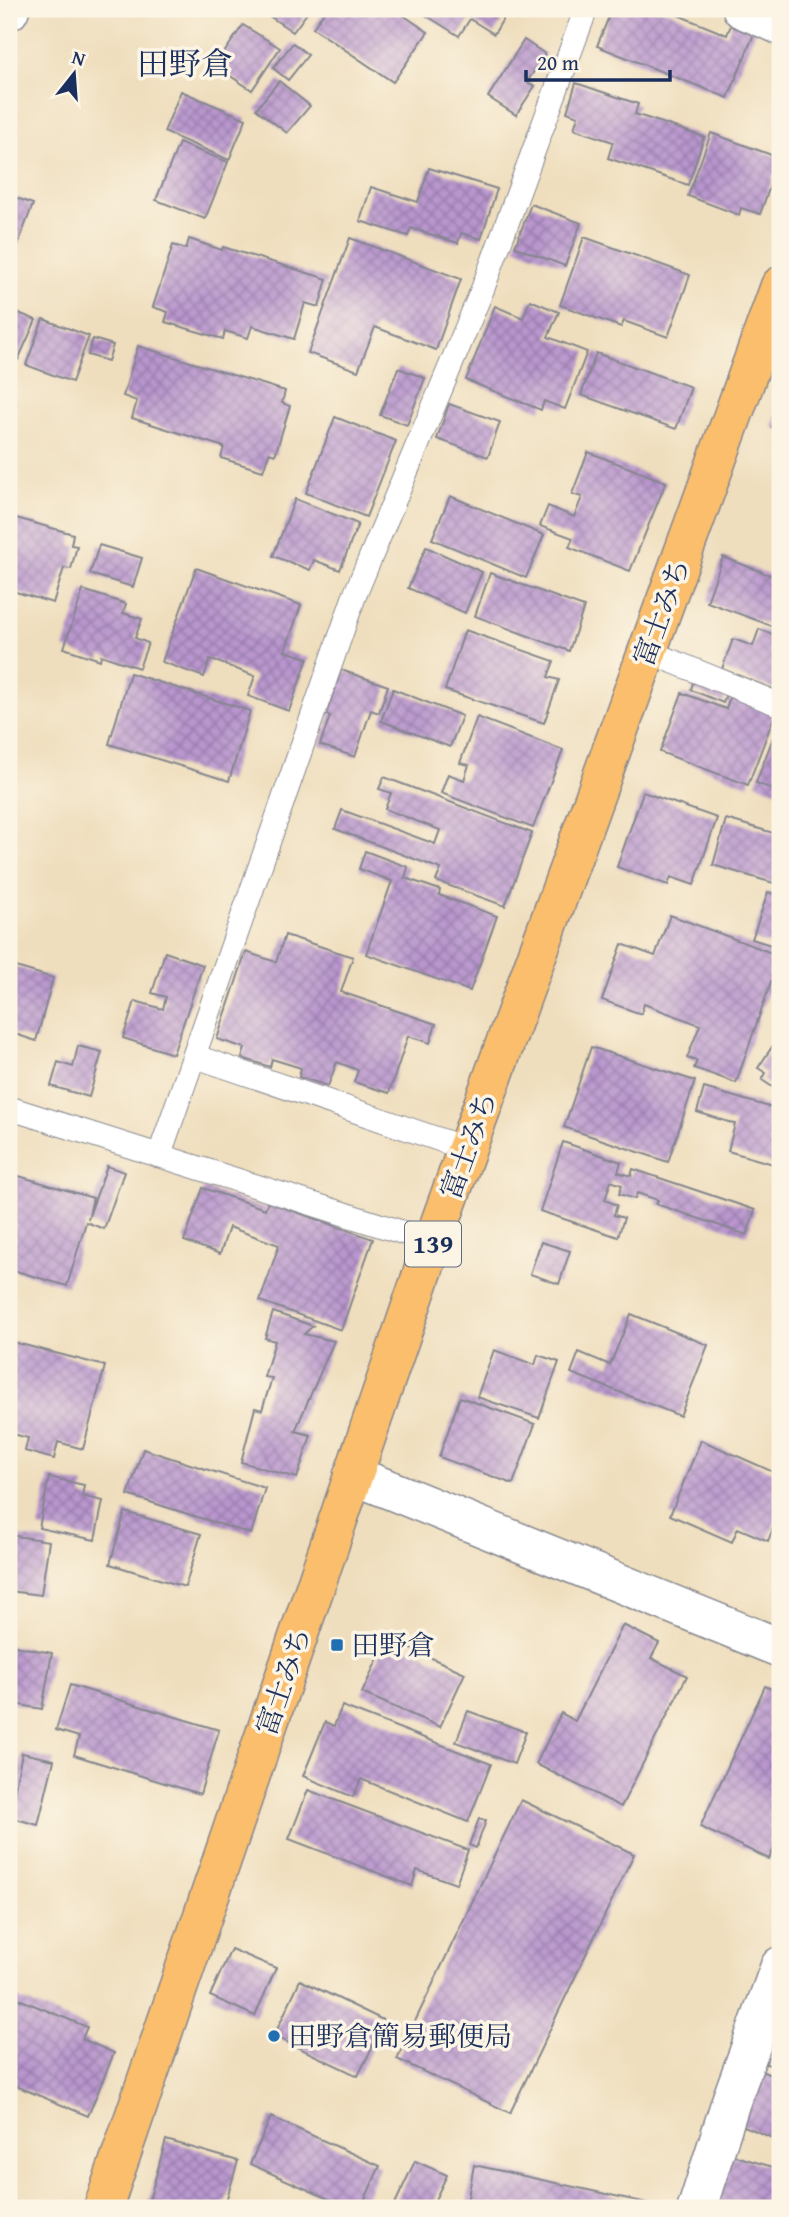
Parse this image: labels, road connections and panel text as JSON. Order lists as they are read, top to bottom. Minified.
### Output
{"streets":{"highway":["富士みち","139"]},"districts":["田野倉"],"places":{"transit":["田野倉"],"other":["田野倉簡易郵便局"]},"scale_bar":"20 m","north":"top"}
